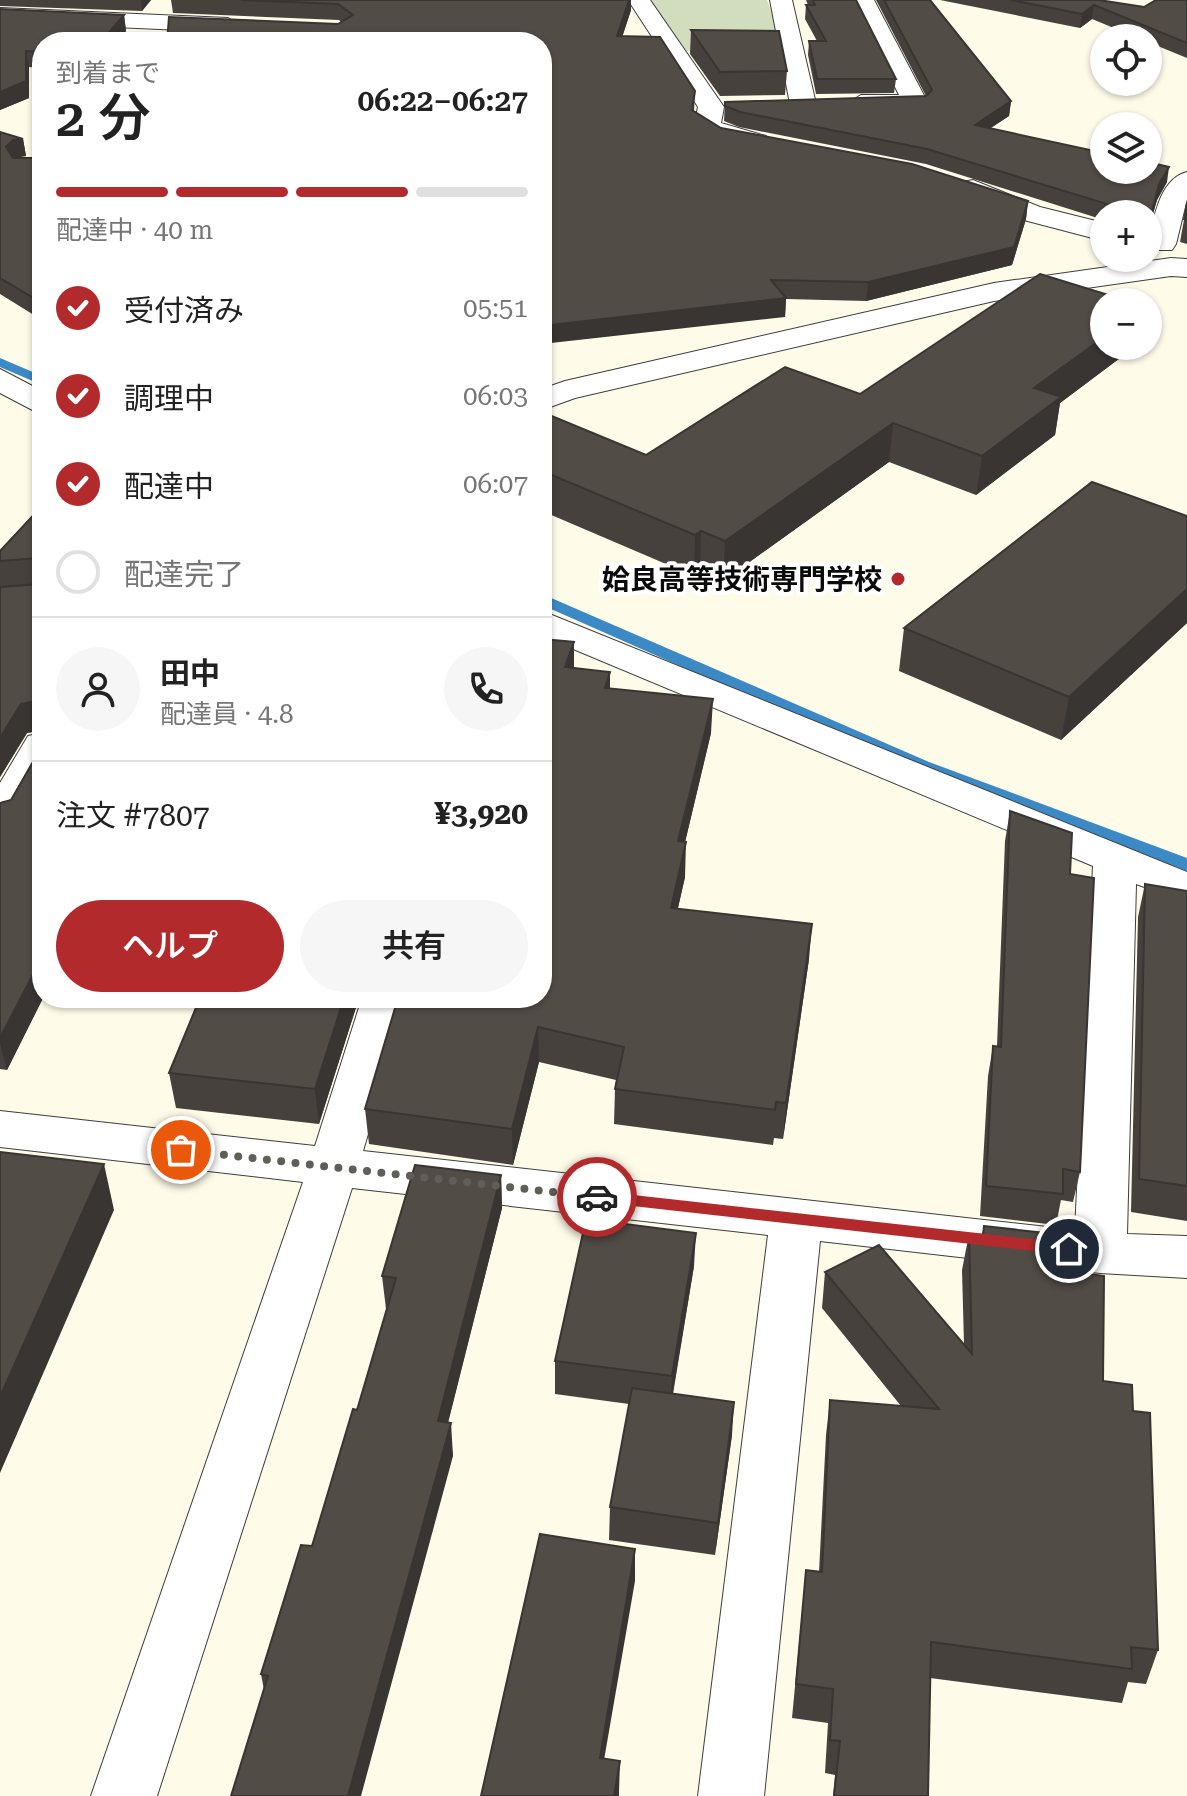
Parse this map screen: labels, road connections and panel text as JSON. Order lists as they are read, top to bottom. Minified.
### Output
{"places":["姶良高等技術専門学校"],"page":{"map_buttons":["+","−"],"heading":["2 分","到着まで","06:22–06:27"],"panel":["田中","配達員 · 4.8","注文 #7807","¥3,920"],"bar":"配達中 · 40 m","list":[["受付済み","05:51"],["調理中","06:03"],["配達中","06:07"],"配達完了"],"buttons":["ヘルプ","共有"]}}
